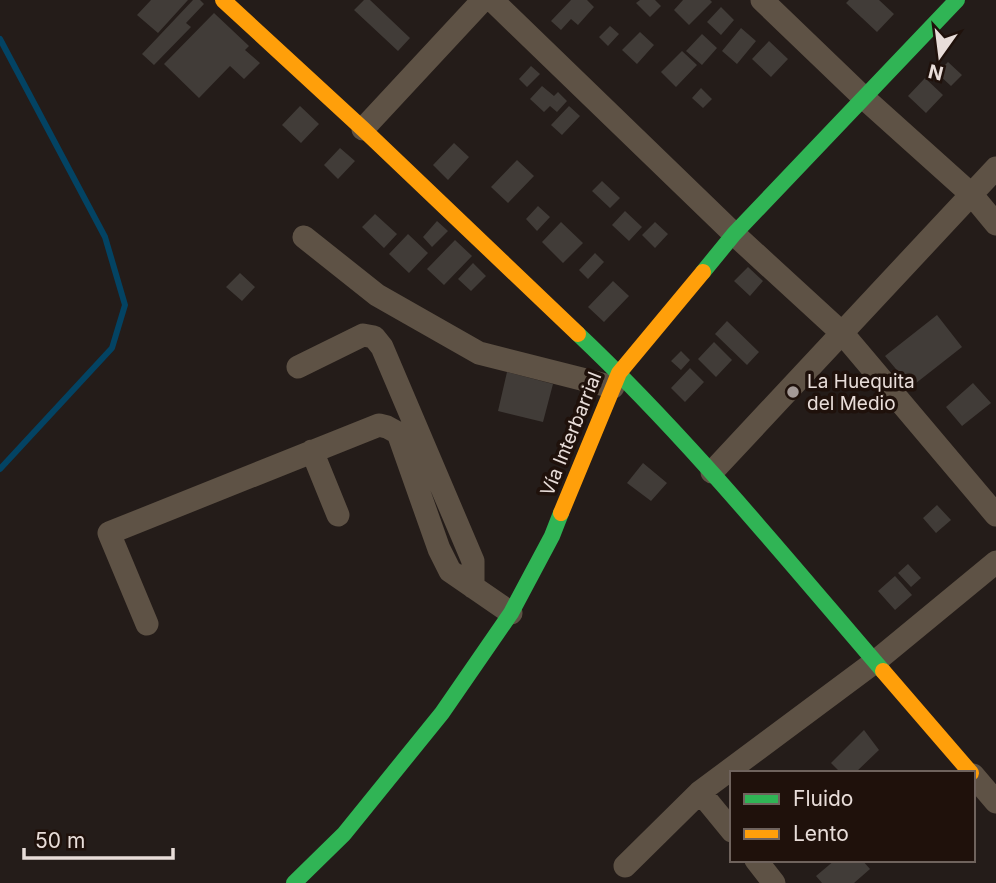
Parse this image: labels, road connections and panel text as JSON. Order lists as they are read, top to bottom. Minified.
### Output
{"streets":{"main road":["Vía Interbarrial"]},"places":["La Huequita del Medio"],"legend":["Fluido","Lento"],"scale_bar":"50 m","north":"bottom"}
